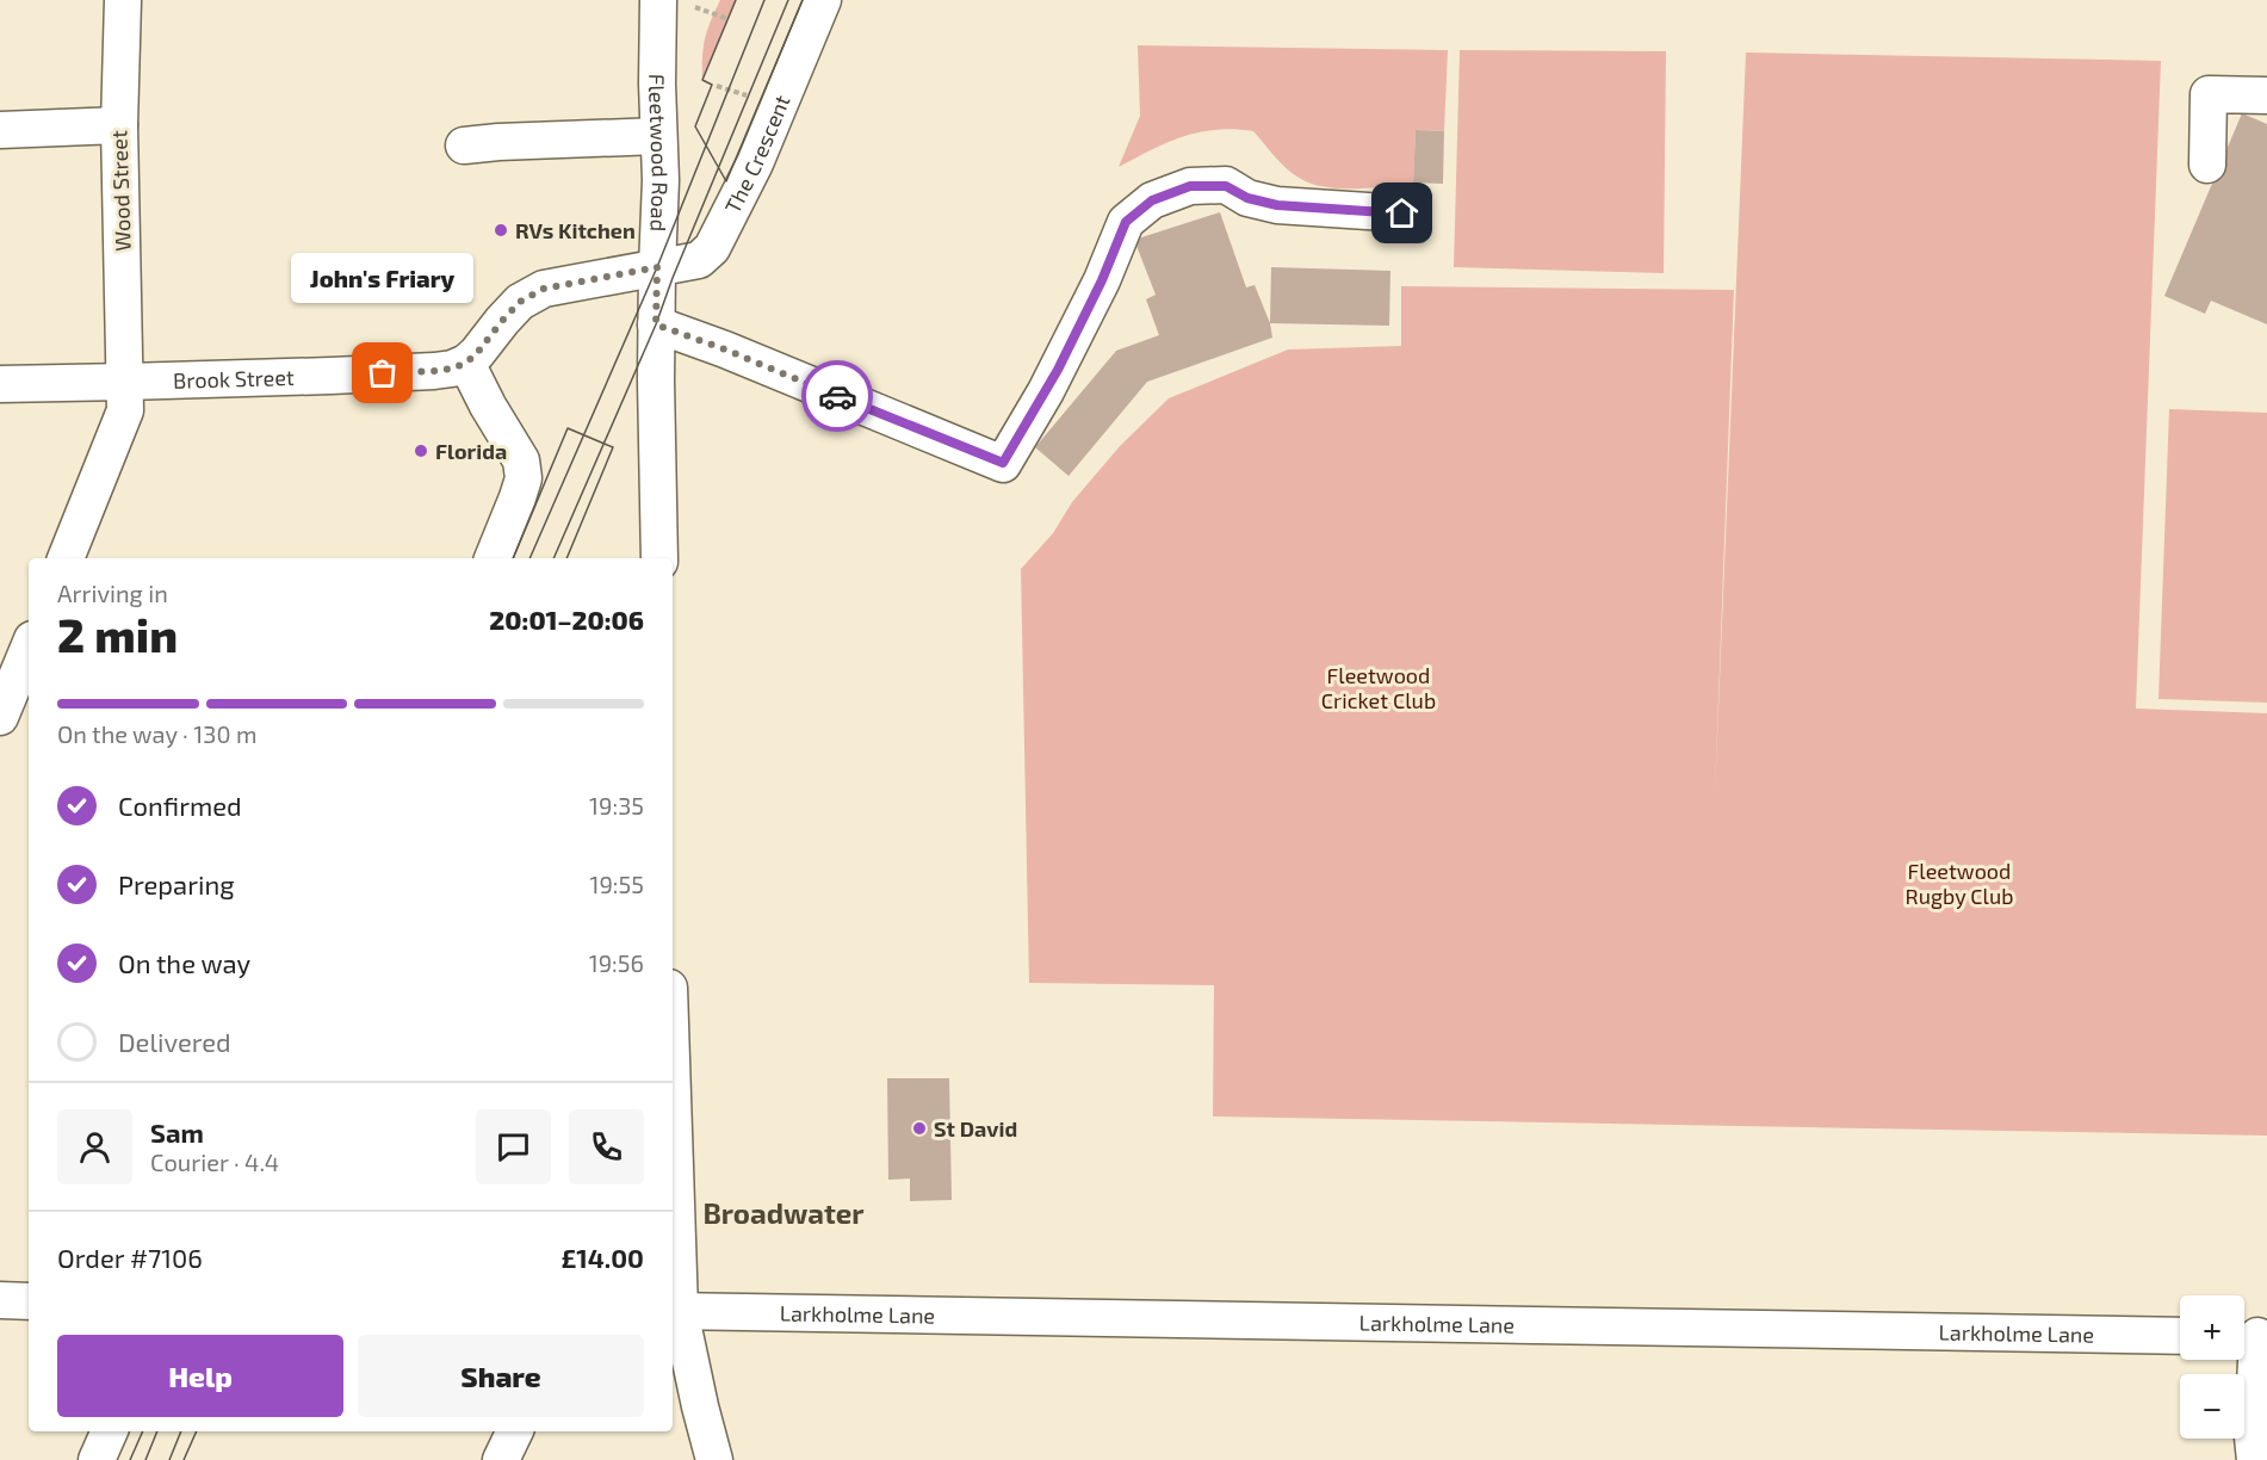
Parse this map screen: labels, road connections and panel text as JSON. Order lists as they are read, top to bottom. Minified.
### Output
{"streets":{"street":["Fleetwood Road","The Crescent","Wood Street","Brook Street","Larkholme Lane"]},"crossings":[["Fleetwood Road","The Crescent"],["Wood Street","Brook Street"]],"districts":["Broadwater"],"parks":["Fleetwood Cricket Club","Fleetwood Rugby Club"],"places":["RVs Kitchen","John's Friary","Florida","St David"],"page":{"bubble":"John's Friary","heading":["2 min","Arriving in","20:01–20:06"],"panel":["Sam","Courier · 4.4","Order #7106","£14.00"],"bar":"On the way · 130 m","list":[["Confirmed","19:35"],["Preparing","19:55"],["On the way","19:56"],"Delivered"],"map_buttons":["+","−"],"buttons":["Help","Share"]}}
